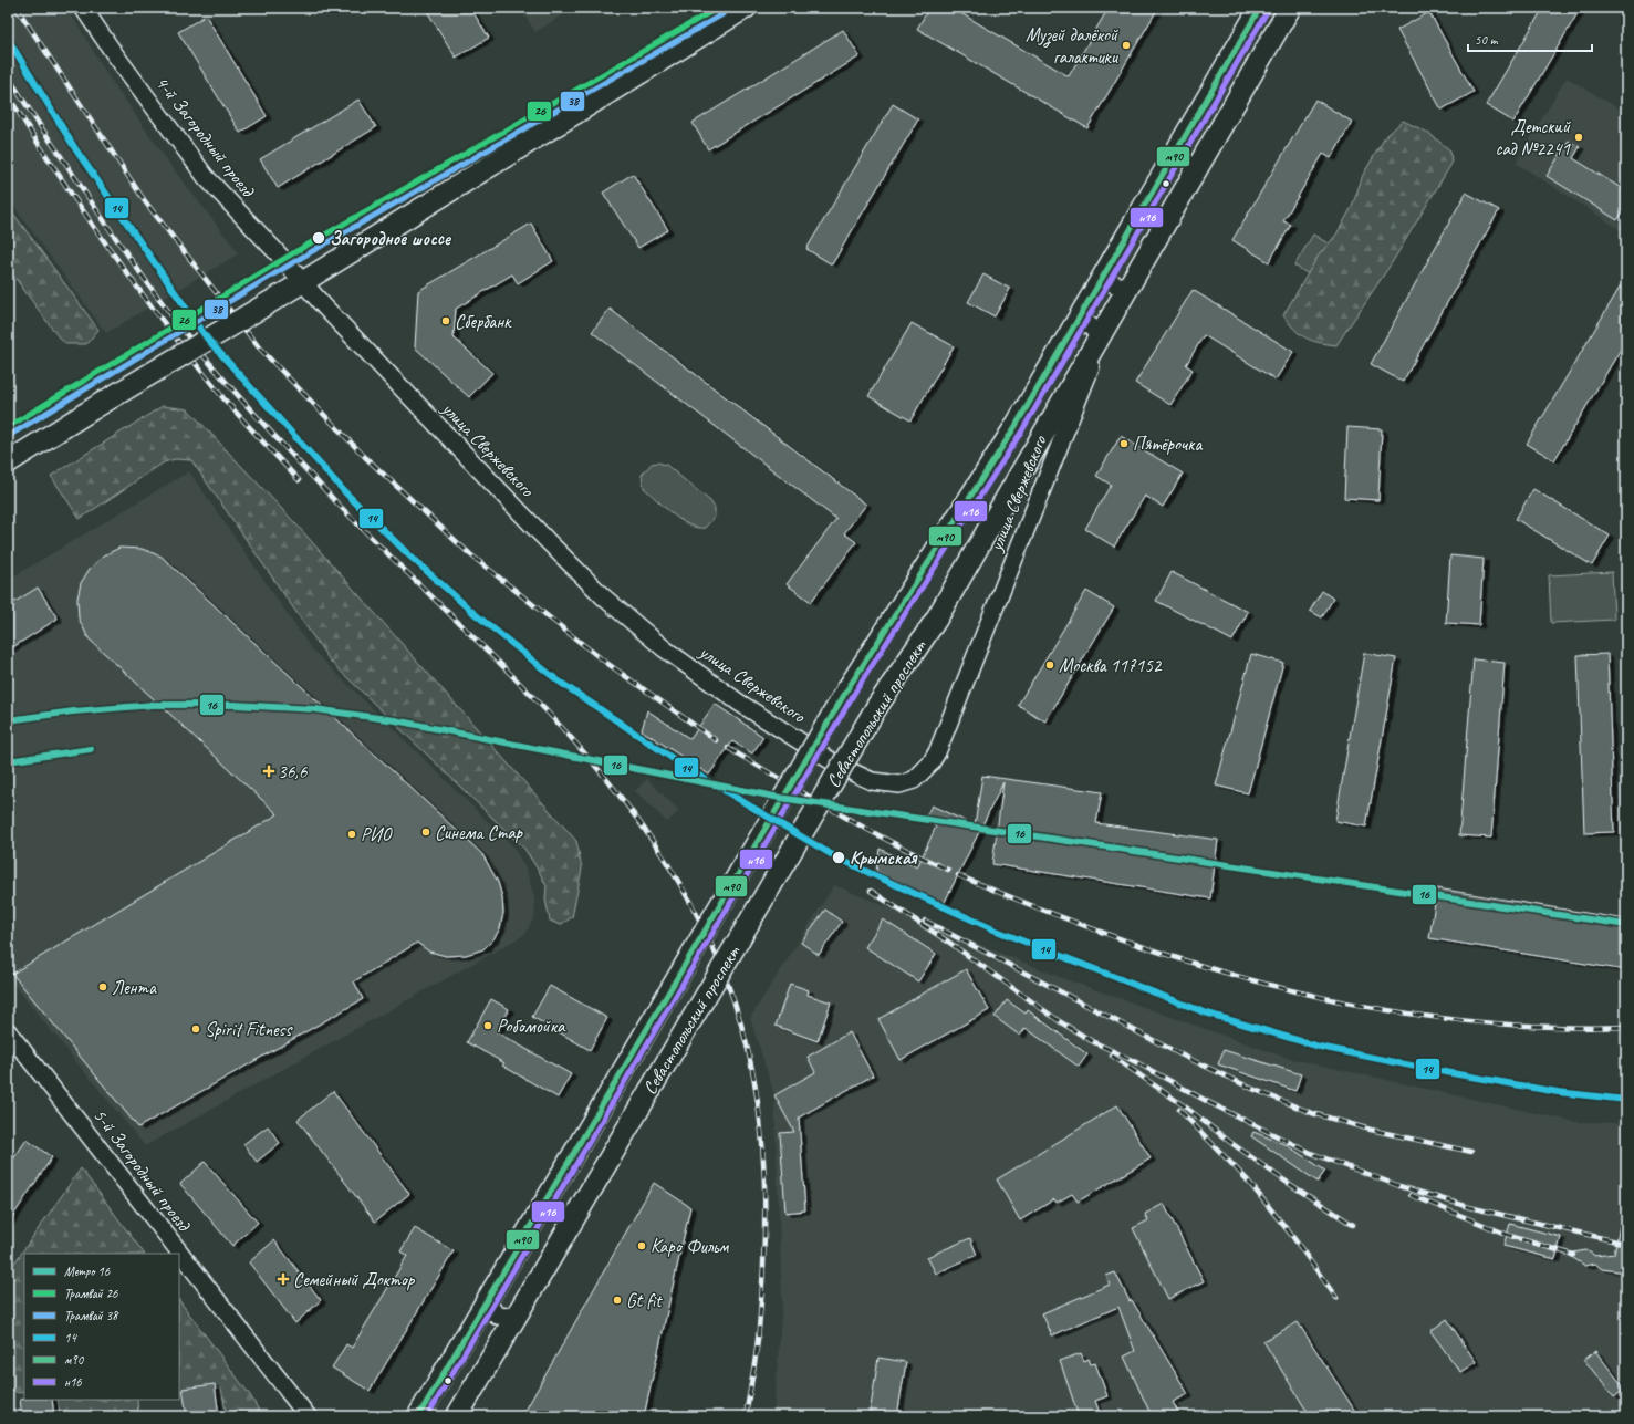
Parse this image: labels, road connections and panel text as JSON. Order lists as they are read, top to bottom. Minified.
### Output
{"streets":{"main road":["Севастопольский проспект"],"street":["4-й Загородный проезд","улица Свержевского","5-й Загородный проезд"]},"crossings":[["4-й Загородный проезд","улица Свержевского"],["улица Свержевского","Севастопольский проспект"]],"places":{"other":["Музей далёкой галактики","Детский сад №2241","Загородное шоссе","Сбербанк","Пятёрочка","Москва 117152","Синема Стар","РИО","Крымская","Лента","Робомойка","Spirit Fitness","Каро Фильм","Gt fit"],"health":["36,6","Семейный Доктор"]},"lines":["tram line 26","transit line м90","transit line н16","tram line 38","transit line 14","metro line 16"],"legend":["Метро 16","Трамвай 26","Трамвай 38","14","м90","н16"],"scale_bar":"50 m"}
